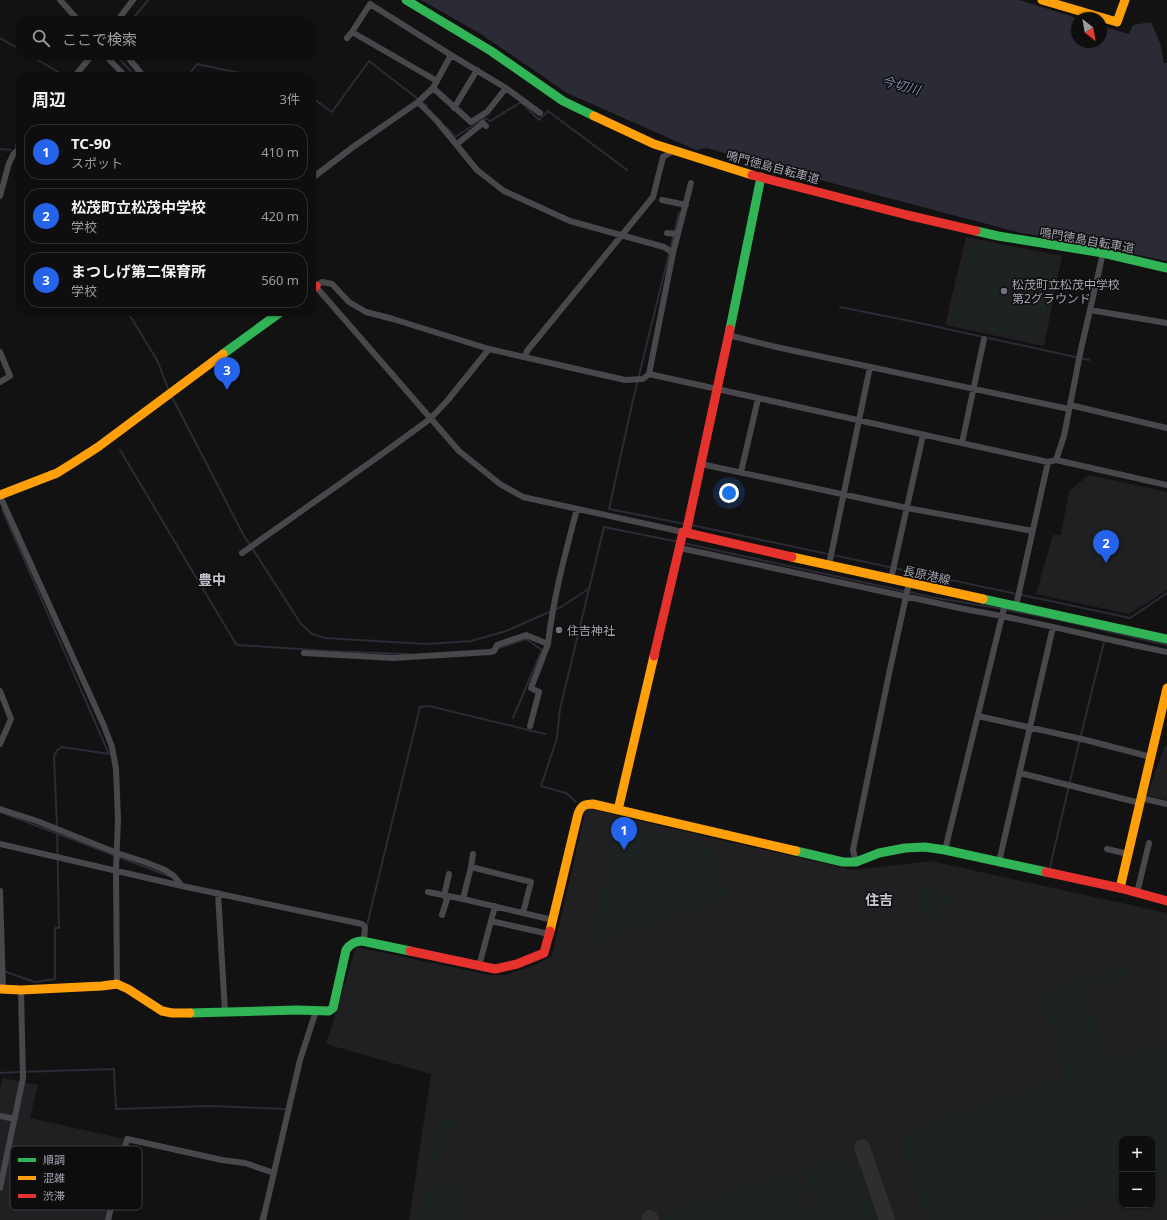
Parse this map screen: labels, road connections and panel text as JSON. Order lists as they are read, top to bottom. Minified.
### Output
{"streets":{"street":["鳴門徳島自転車道","長原港線"]},"districts":["豊中","住吉"],"water":["今切川"],"places":["松茂町立松茂中学校 第2グラウンド","住吉神社"],"legend":["順調","混雑","渋滞"],"north":"bottom right","page":{"search":"ここで検索","heading":["周辺","3件"],"list":[{"mark":"1","name":"TC-90","note":"スポット","value":"410 m"},{"mark":"2","name":"松茂町立松茂中学校","note":"学校","value":"420 m"},{"mark":"3","name":"まつしげ第二保育所","note":"学校","value":"560 m"}],"pins":["3","2","1"],"map_buttons":["+","−"]}}
